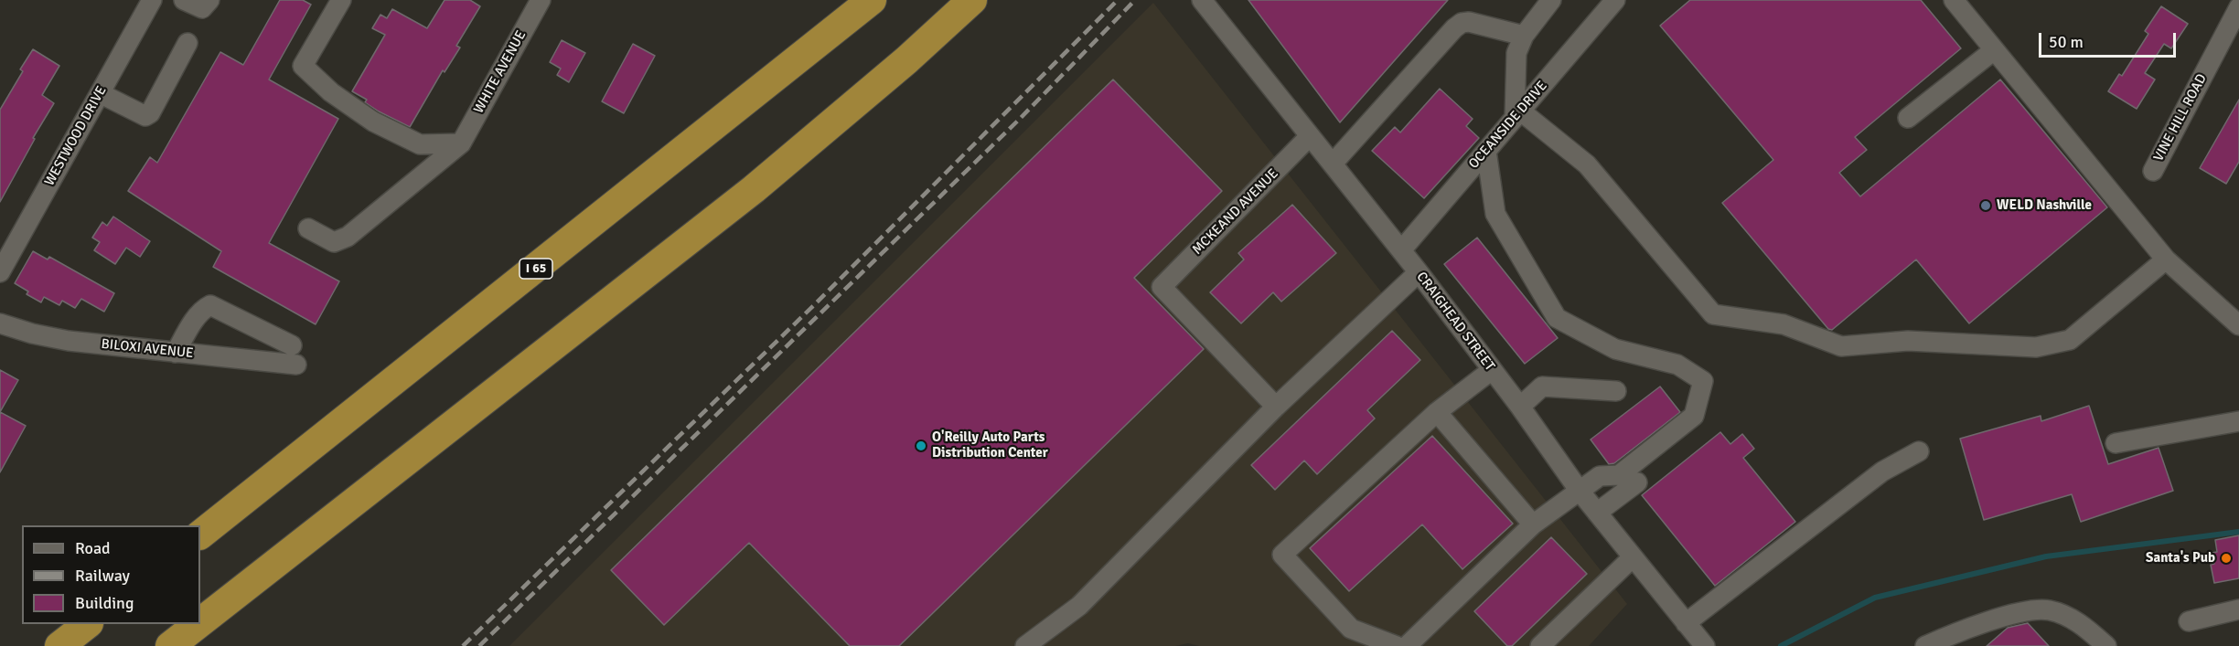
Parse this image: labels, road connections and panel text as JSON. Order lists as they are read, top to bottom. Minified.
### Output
{"streets":{"highway":["I 65"],"street":["WHITE AVENUE","VINE HILL ROAD","OCEANSIDE DRIVE","WESTWOOD DRIVE","MCKEAND AVENUE","CRAIGHEAD STREET","BILOXI AVENUE"]},"crossings":[["OCEANSIDE DRIVE","CRAIGHEAD STREET"],["MCKEAND AVENUE","CRAIGHEAD STREET"]],"places":["WELD Nashville","O'Reilly Auto Parts Distribution Center","Santa's Pub"],"legend":["Road","Railway","Building"],"scale_bar":"50 m"}
